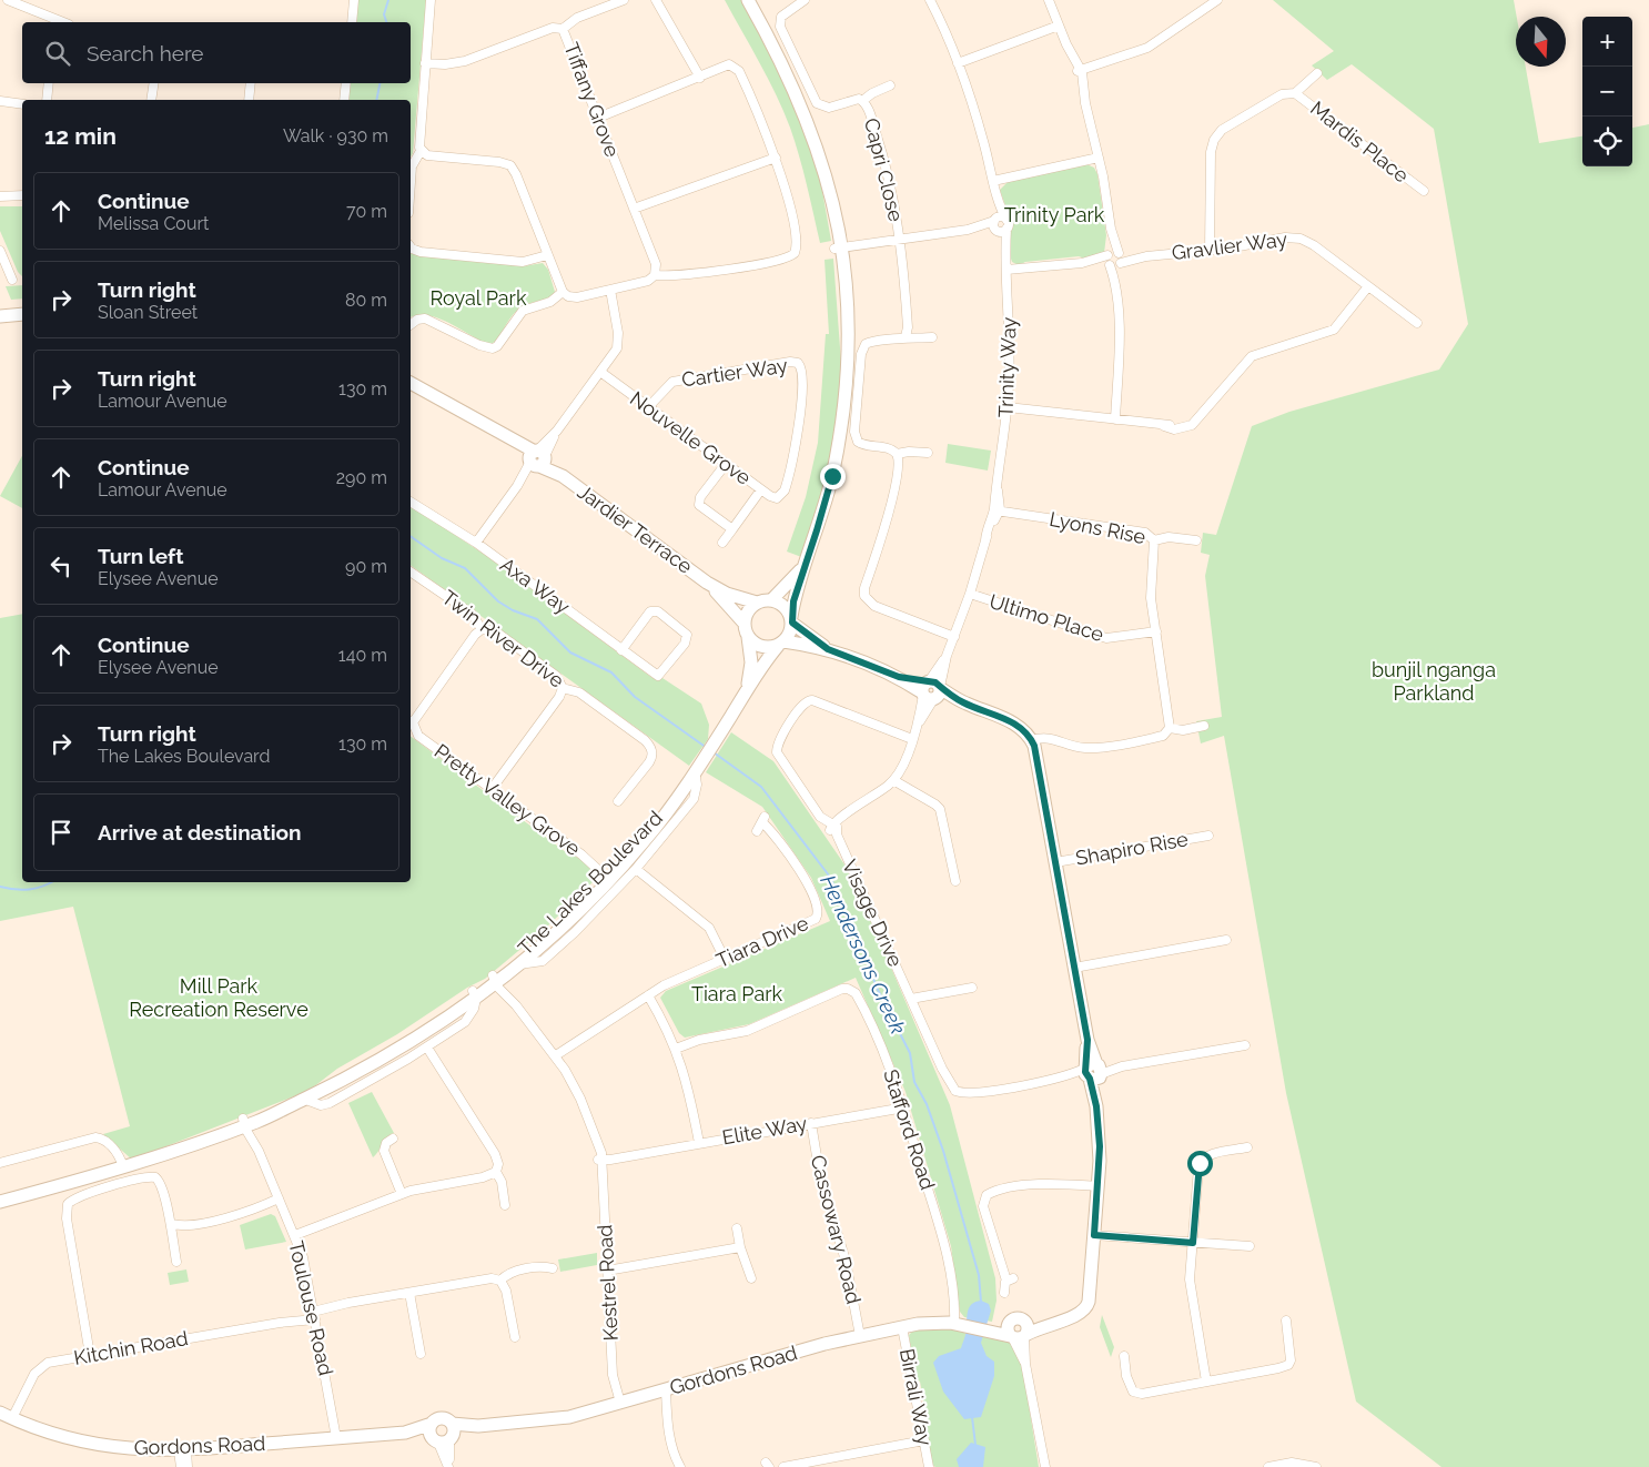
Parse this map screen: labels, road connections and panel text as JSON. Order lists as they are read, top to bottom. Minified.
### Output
{"streets":{"street":["Tiffany Grove","Mardis Place","Capri Close","Gravlier Way","Trinity Way","Cartier Way","Nouvelle Grove","Lyons Rise","Jardier Terrace","Axa Way","Ultimo Place","Twin River Drive","Pretty Valley Grove","Shapiro Rise","The Lakes Boulevard","Visage Drive","Tiara Drive","Stafford Road","Elite Way","Cassowary Road","Kestrel Road","Toulouse Road","Kitchin Road","Gordons Road","Birrali Way"]},"crossings":[["Trinity Way","Lyons Rise"],["Trinity Way","Ultimo Place"],["Cartier Way","Nouvelle Grove"],["Jardier Terrace","The Lakes Boulevard"],["Pretty Valley Grove","The Lakes Boulevard"],["The Lakes Boulevard","Kestrel Road"],["The Lakes Boulevard","Toulouse Road"],["Tiara Drive","Kestrel Road"],["Stafford Road","Elite Way"],["Stafford Road","Gordons Road"],["Elite Way","Cassowary Road"],["Elite Way","Kestrel Road"],["Cassowary Road","Gordons Road"],["Kestrel Road","Gordons Road"],["Toulouse Road","Kitchin Road"],["Toulouse Road","Gordons Road"],["Kitchin Road","Gordons Road"],["Gordons Road","Birrali Way"]],"water":["Hendersons Creek"],"parks":["Trinity Park","Royal Park","bunjil nganga Parkland","Mill Park Recreation Reserve","Tiara Park"],"north":"bottom","page":{"map_buttons":["+","−"],"search":"Search here","heading":["12 min","Walk · 930 m"],"list":[["Continue","Melissa Court","70 m"],["Turn right","Sloan Street","80 m"],["Turn right","Lamour Avenue","130 m"],["Continue","Lamour Avenue","290 m"],["Turn left","Elysee Avenue","90 m"],["Continue","Elysee Avenue","140 m"],["Turn right","The Lakes Boulevard","130 m"],"Arrive at destination"]}}
